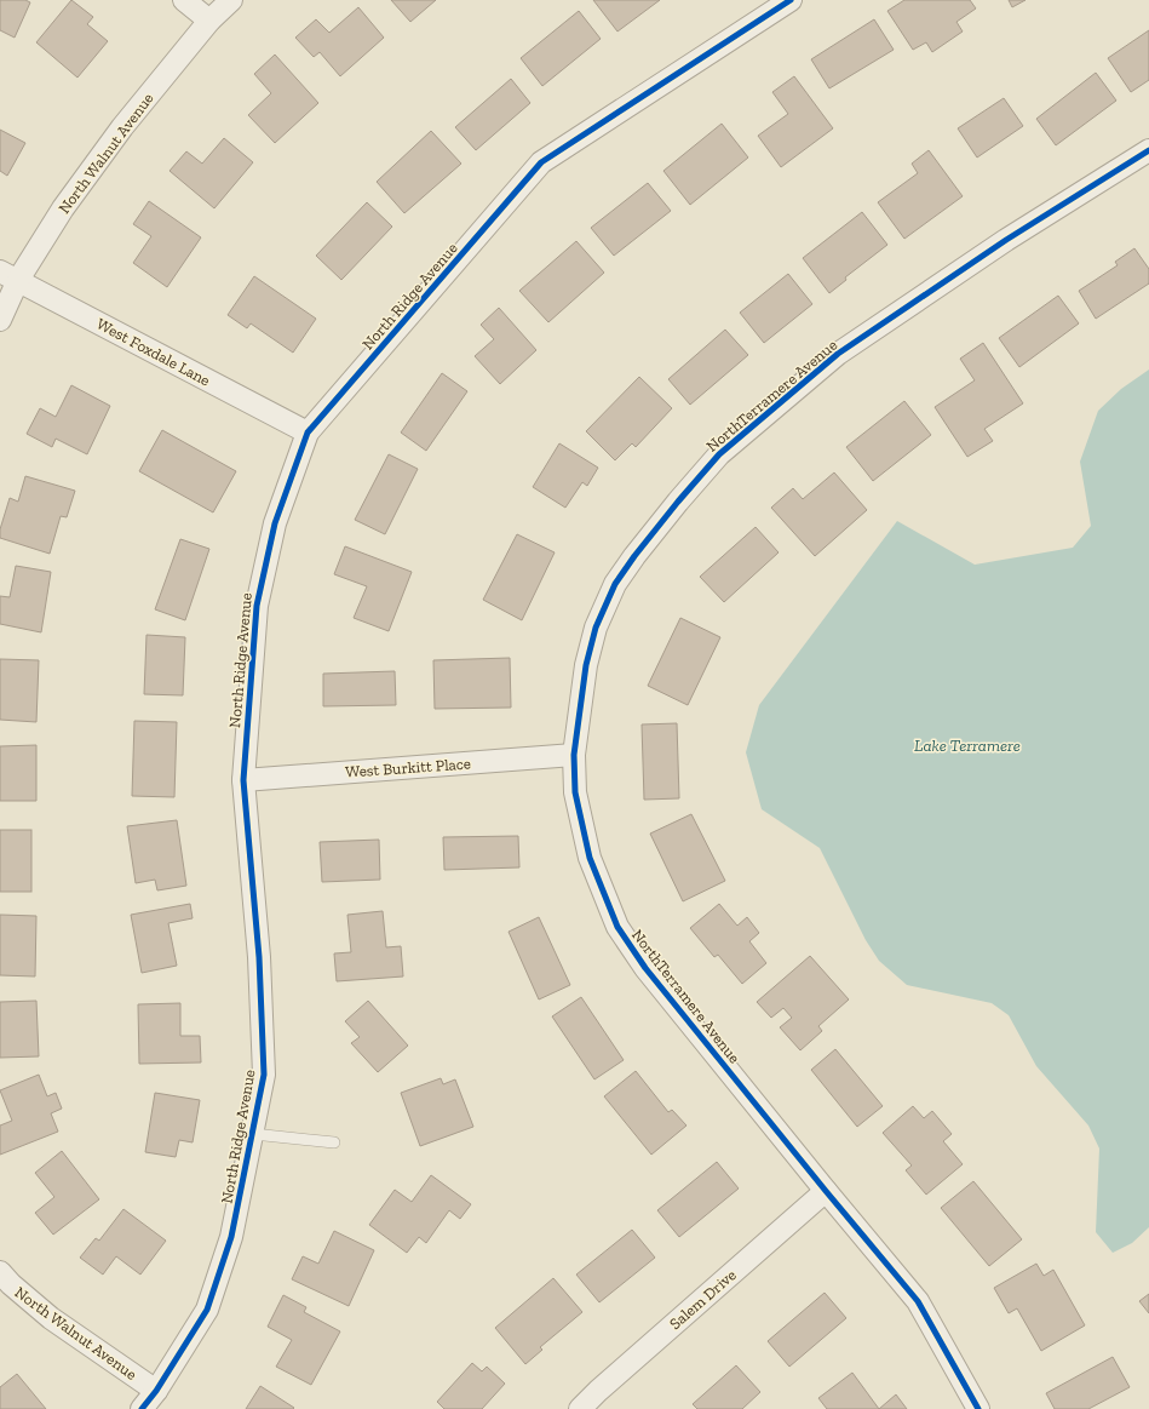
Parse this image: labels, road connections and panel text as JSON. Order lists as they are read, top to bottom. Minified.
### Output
{"streets":{"street":["North Walnut Avenue","North Ridge Avenue","West Foxdale Lane","NorthTerramere Avenue","West Burkitt Place","Salem Drive"]},"crossings":[["North Walnut Avenue","North Ridge Avenue"],["North Walnut Avenue","West Foxdale Lane"],["North Ridge Avenue","West Foxdale Lane"],["North Ridge Avenue","West Burkitt Place"],["NorthTerramere Avenue","West Burkitt Place"],["NorthTerramere Avenue","Salem Drive"]],"water":["Lake Terramere"]}
